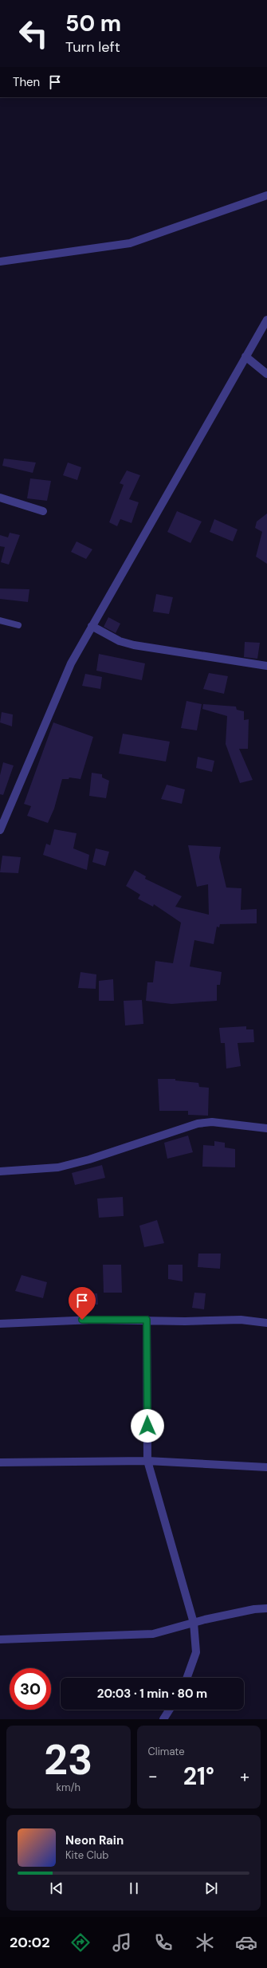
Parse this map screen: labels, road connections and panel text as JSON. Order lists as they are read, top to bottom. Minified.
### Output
{"page":{"turn":["50 m","Turn left"],"then":"Then","limit":"30","trip":"20:03 · 1 min · 80 m","tile":[["23","km/h"],"Climate"],"heat":["−","21°","+"],"song":["Neon Rain","Kite Club"],"tabs":"20:02"}}
